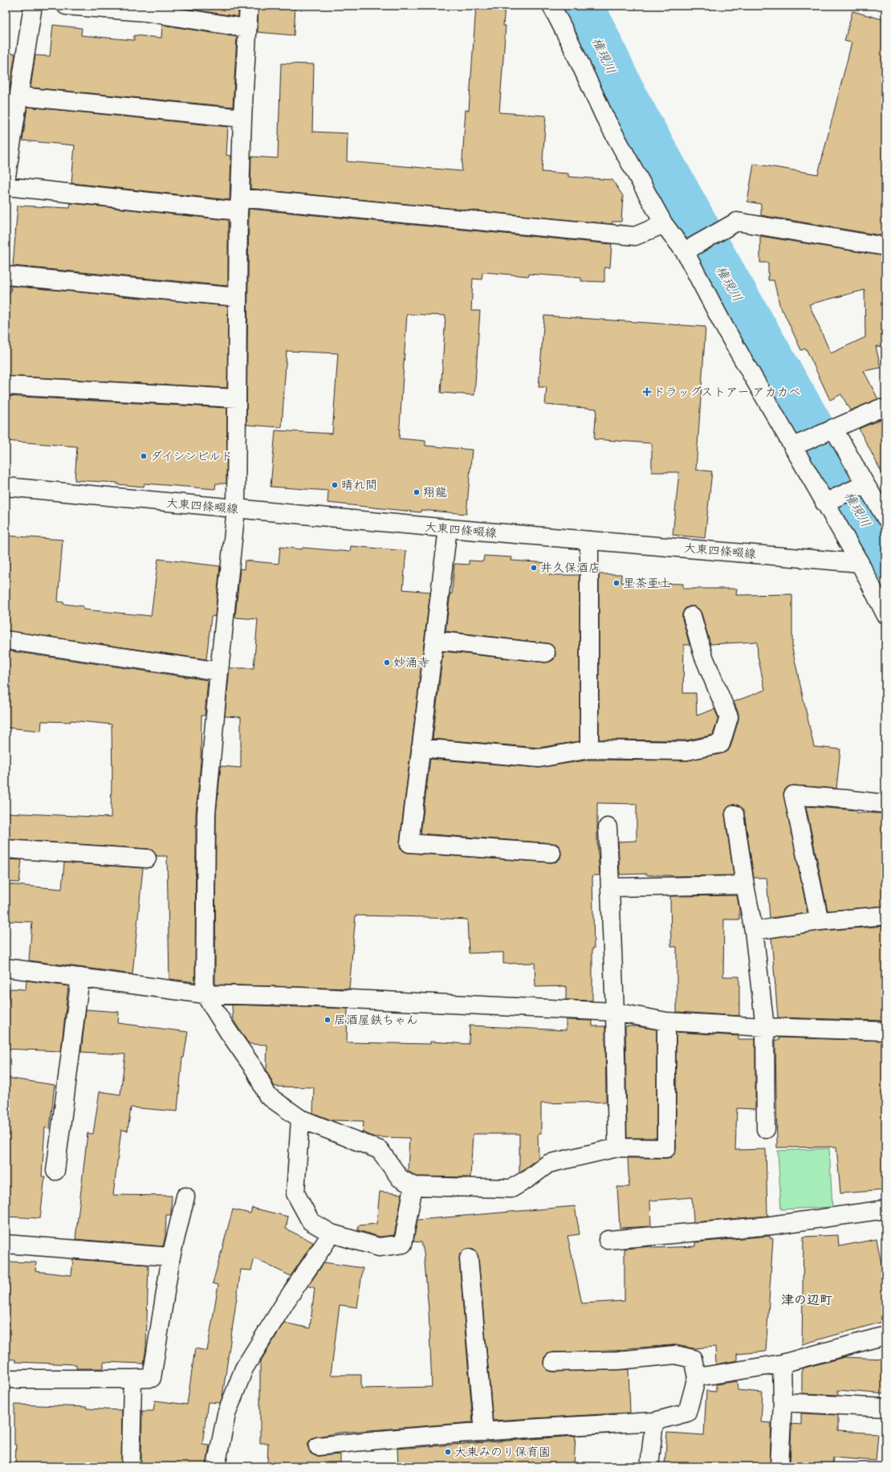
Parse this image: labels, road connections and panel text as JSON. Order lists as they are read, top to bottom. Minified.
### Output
{"streets":{"street":["大東四條畷線"]},"districts":["津の辺町"],"water":["権現川"],"places":{"health":["ドラッグストアー アカカベ"],"other":["ダイシンビルド","晴れ間","翔龍","井久保酒店","里茶亜土","妙涌寺","居酒屋鉄ちゃん","大東みのり保育園"]}}
